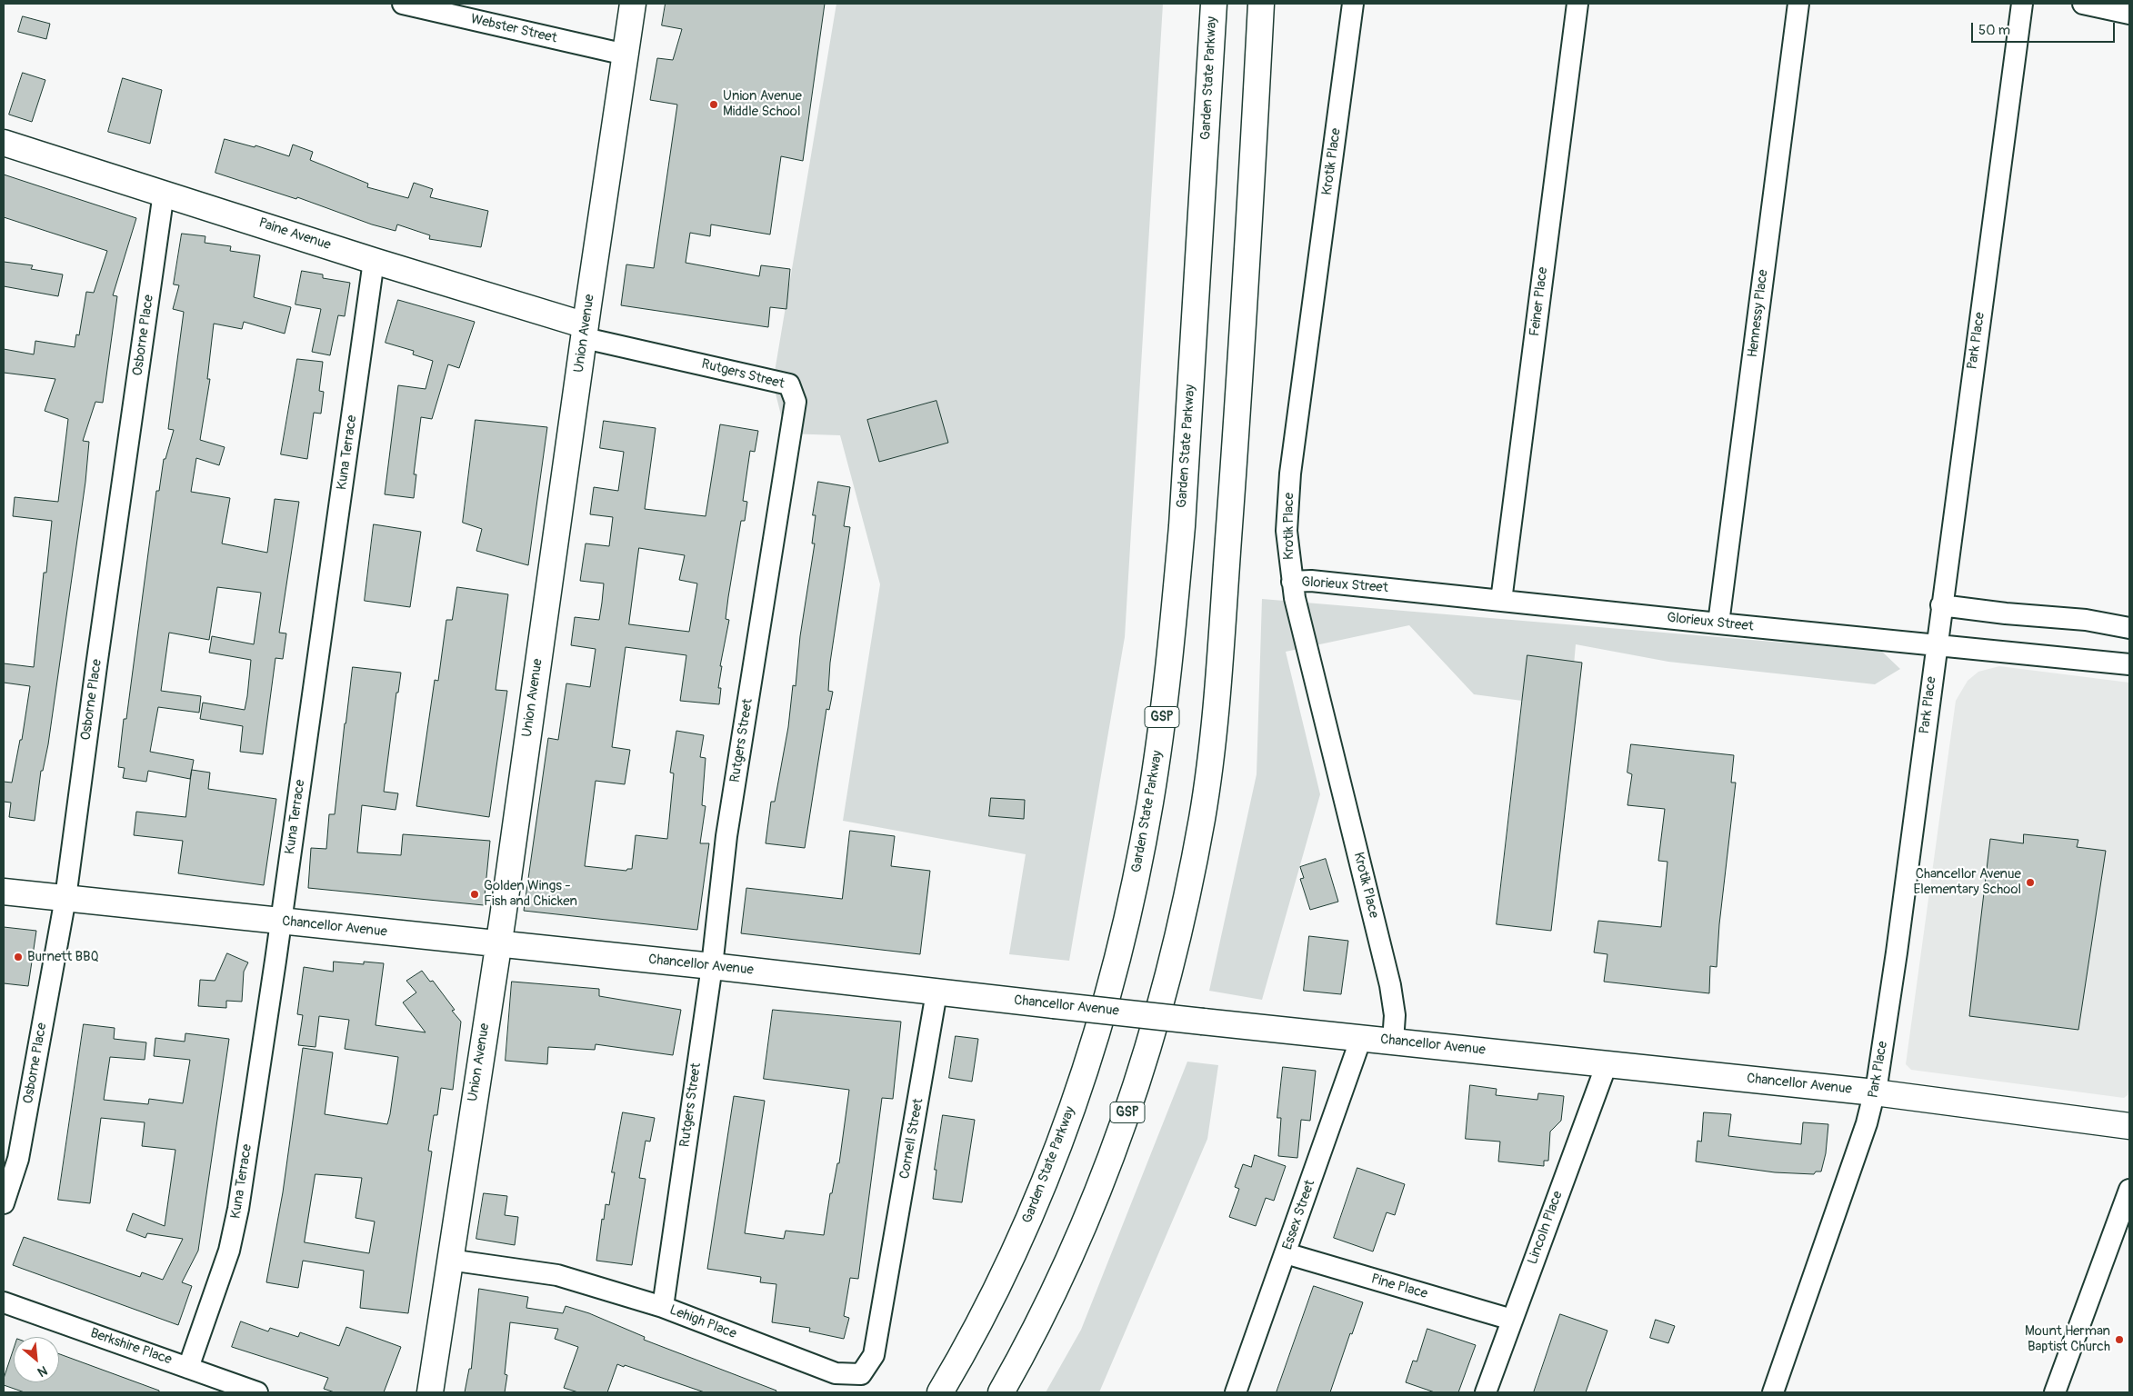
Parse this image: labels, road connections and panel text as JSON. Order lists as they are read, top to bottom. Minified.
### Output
{"streets":{"main road":["Garden State Parkway","Paine Avenue","Union Avenue","GSP","Chancellor Avenue"],"street":["Webster Street","Krotik Place","Feiner Place","Hennessy Place","Osborne Place","Park Place","Rutgers Street","Kuna Terrace","Glorieux Street","Cornell Street","Essex Street","Lincoln Place","Pine Place","Lehigh Place","Berkshire Place"]},"crossings":[["Webster Street","Union Avenue"],["Krotik Place","Glorieux Street"],["Krotik Place","Chancellor Avenue"],["Paine Avenue","Union Avenue"],["Paine Avenue","Osborne Place"],["Paine Avenue","Rutgers Street"],["Paine Avenue","Kuna Terrace"],["Feiner Place","Glorieux Street"],["Hennessy Place","Glorieux Street"],["Union Avenue","Rutgers Street"],["Union Avenue","Chancellor Avenue"],["Union Avenue","Lehigh Place"],["Osborne Place","Chancellor Avenue"],["Park Place","Glorieux Street"],["Park Place","Chancellor Avenue"],["Rutgers Street","Chancellor Avenue"],["Rutgers Street","Lehigh Place"],["Kuna Terrace","Chancellor Avenue"],["Kuna Terrace","Berkshire Place"],["Chancellor Avenue","Cornell Street"],["Chancellor Avenue","Essex Street"],["Chancellor Avenue","Lincoln Place"],["Cornell Street","Lehigh Place"],["Essex Street","Pine Place"],["Lincoln Place","Pine Place"]],"places":["Union Avenue Middle School","Chancellor Avenue Elementary School","Golden Wings - Fish and Chicken","Burnett BBQ","Mount Herman Baptist Church"],"scale_bar":"50 m","north":"bottom right"}
